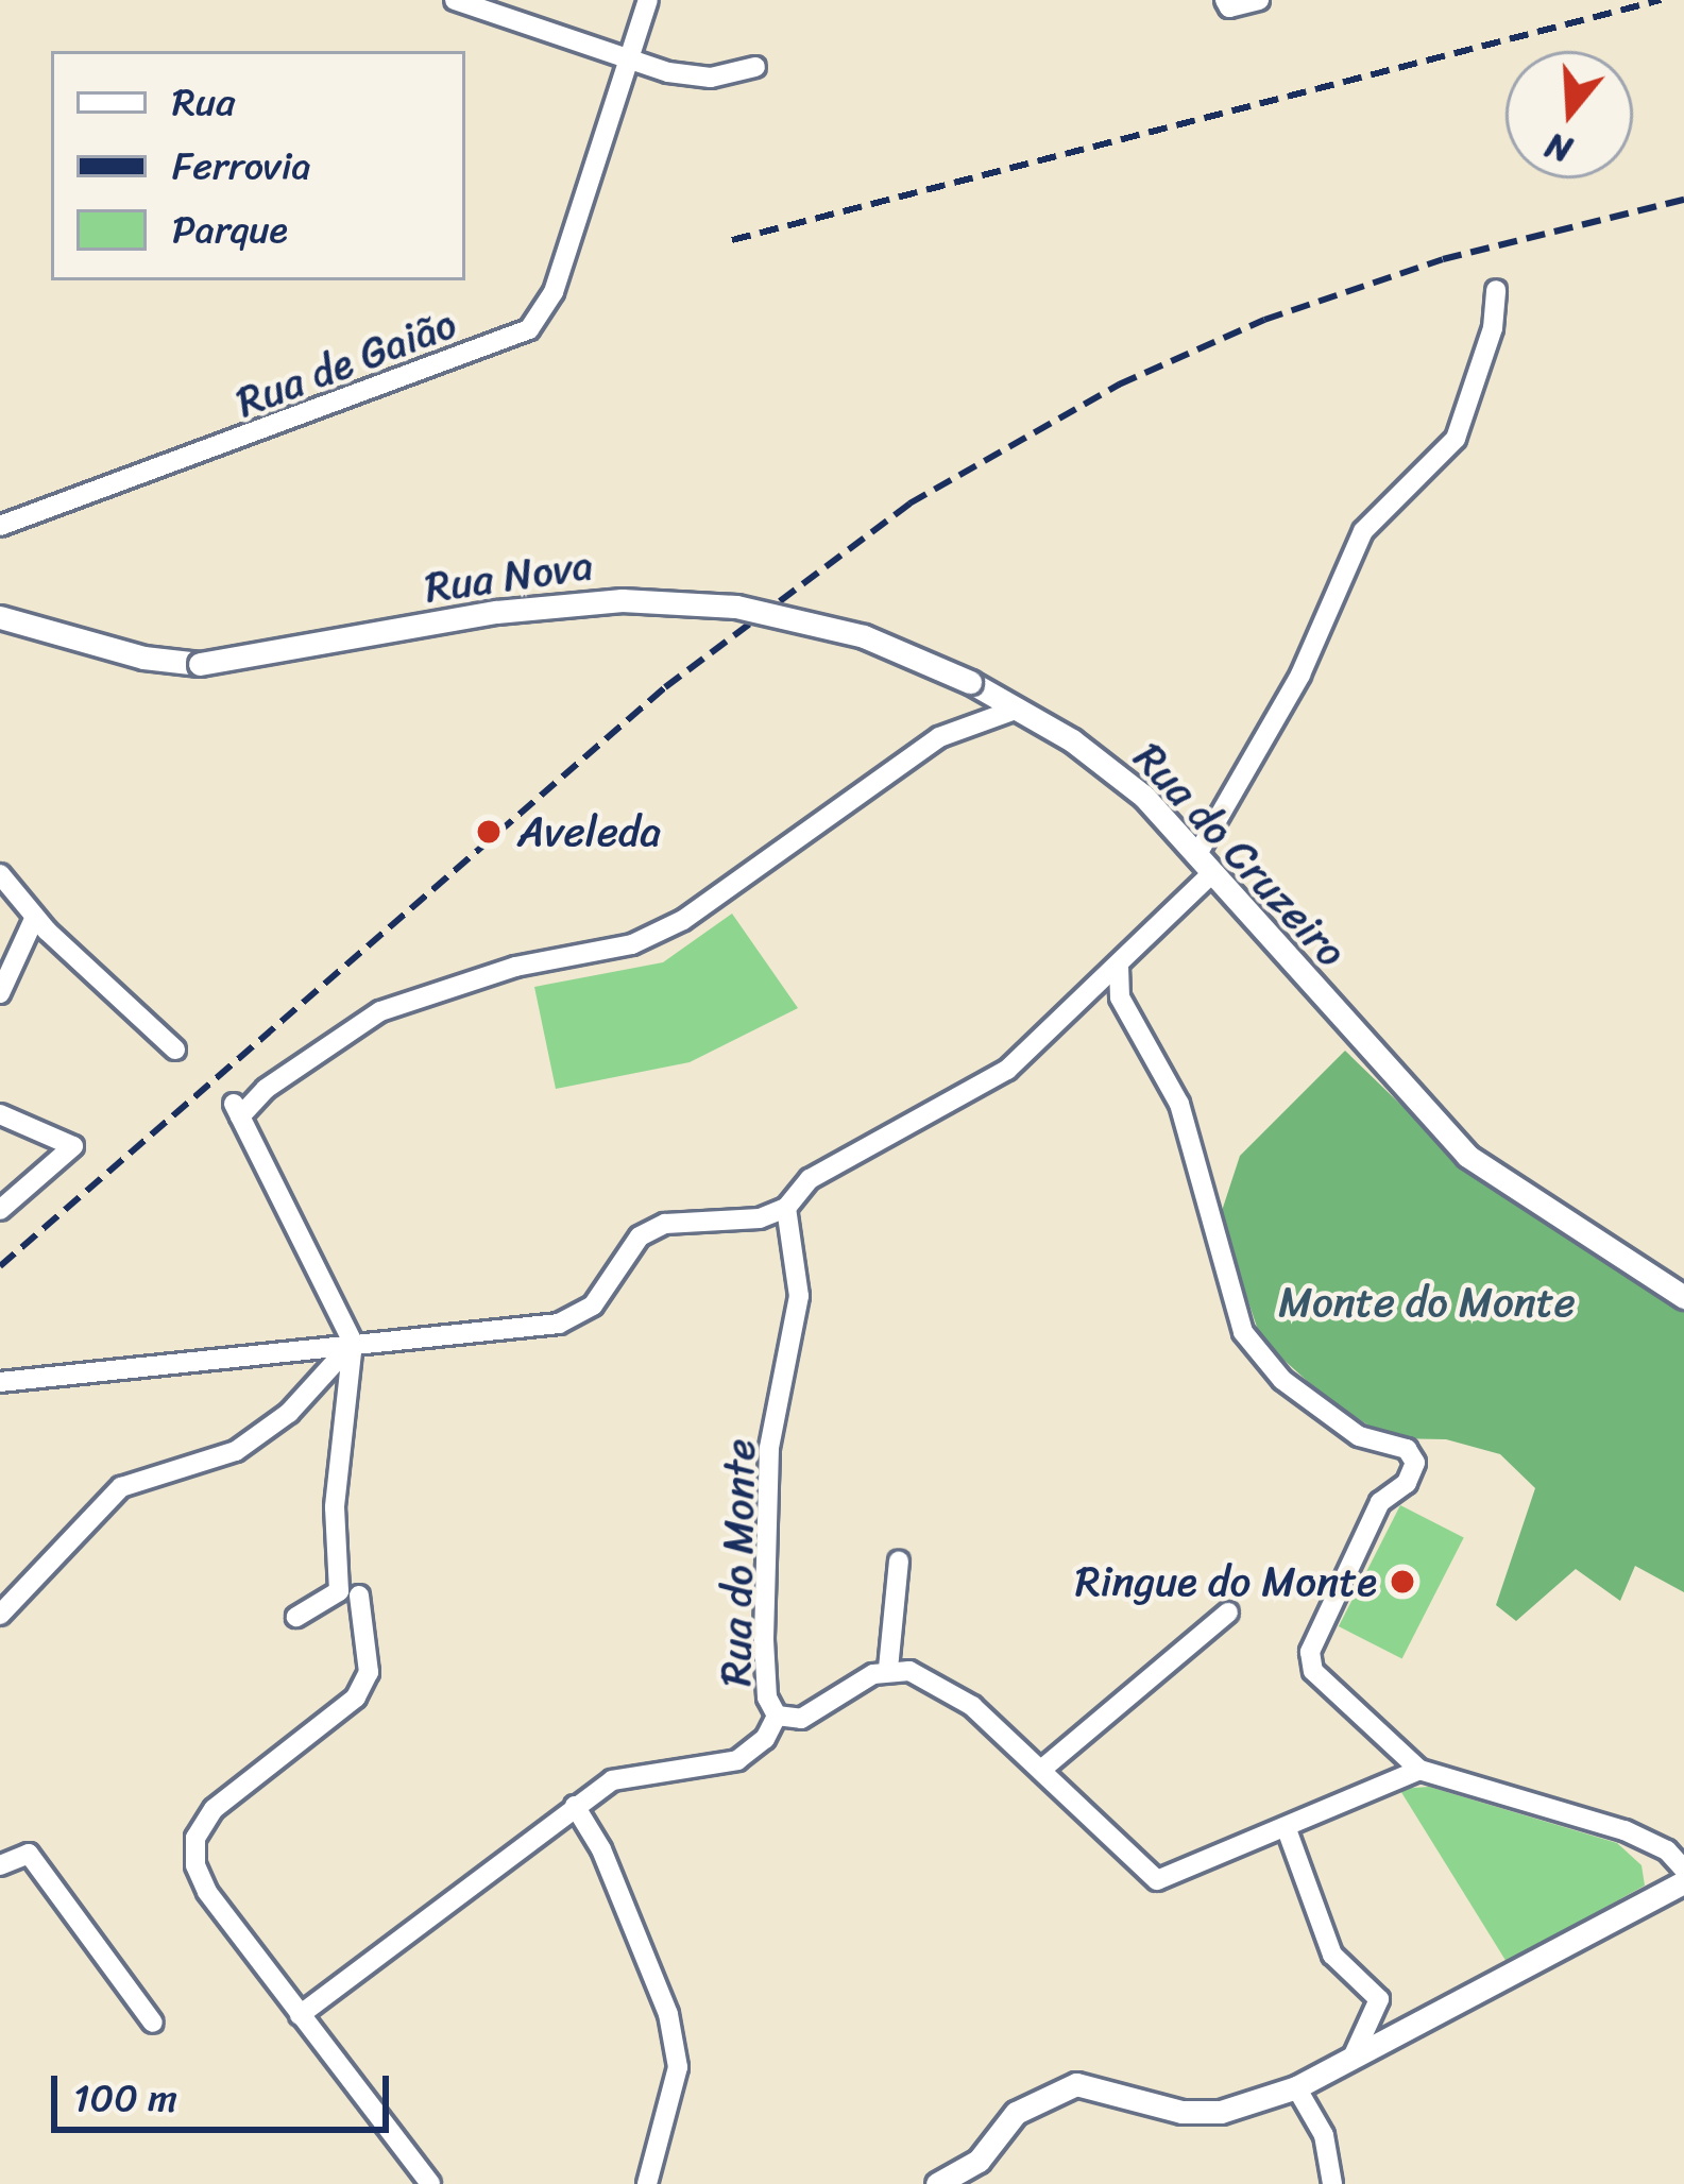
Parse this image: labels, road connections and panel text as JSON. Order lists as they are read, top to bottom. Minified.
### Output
{"streets":{"street":["Rua de Gaião","Rua Nova","Rua do Cruzeiro","Rua do Monte"]},"crossings":[["Rua Nova","Rua do Cruzeiro"]],"parks":["Monte do Monte"],"places":["Aveleda","Ringue do Monte"],"legend":["Rua","Ferrovia","Parque"],"scale_bar":"100 m","north":"bottom"}
